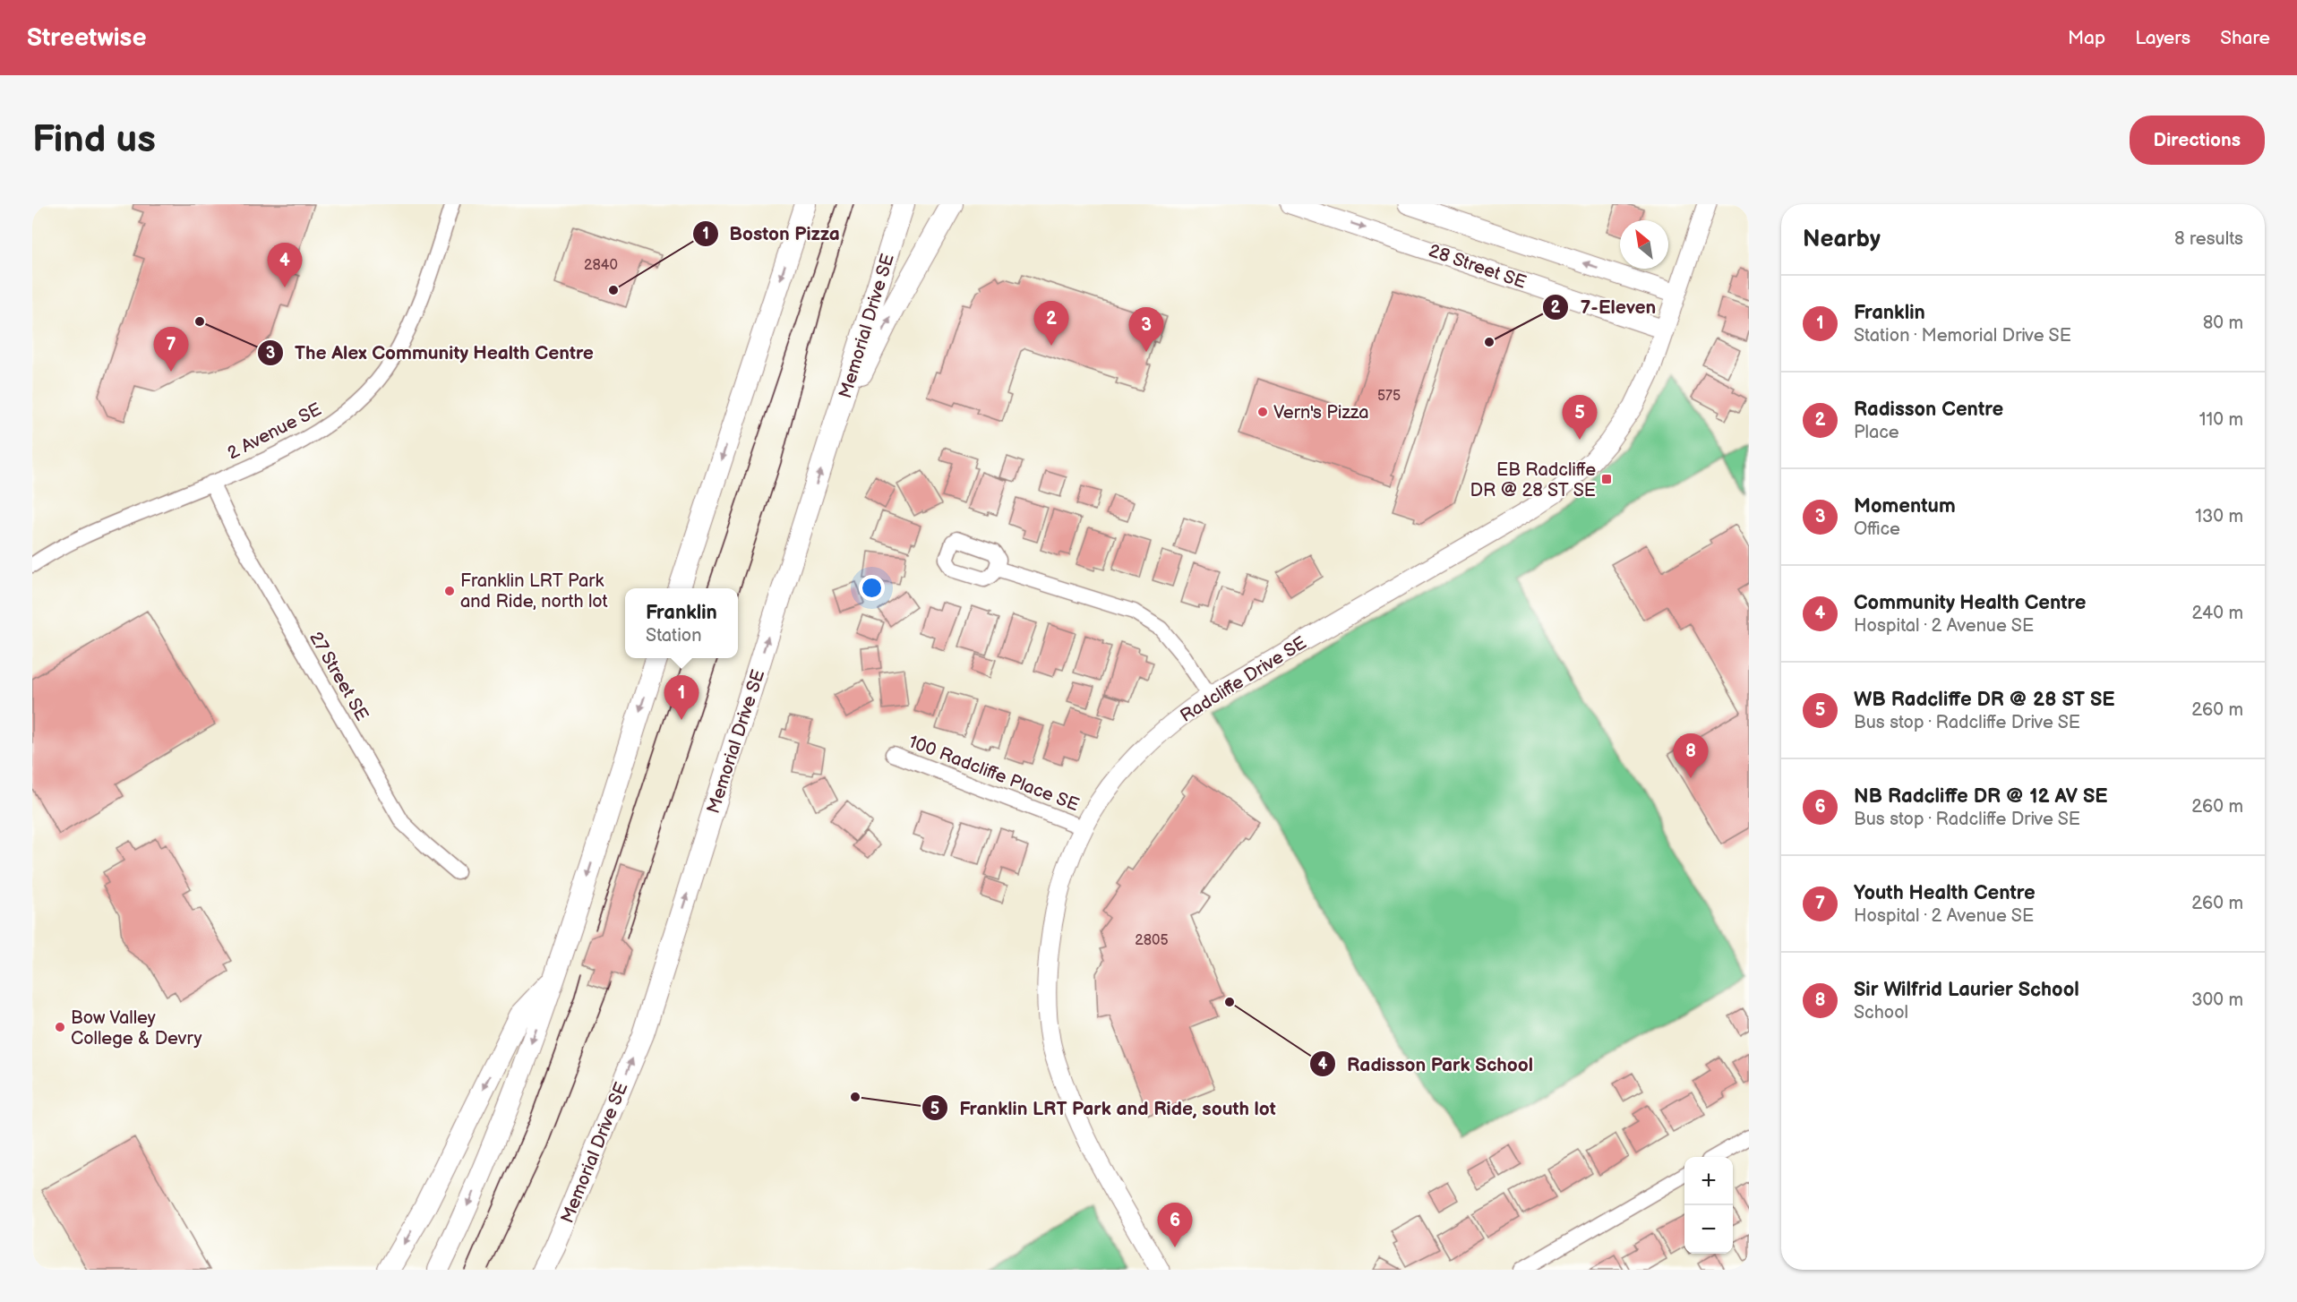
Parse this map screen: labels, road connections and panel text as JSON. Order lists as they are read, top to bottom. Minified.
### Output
{"streets":{"main road":["Memorial Drive SE"],"street":["28 Street SE","2 Avenue SE","27 Street SE","Radcliffe Drive SE","100 Radcliffe Place SE"]},"crossings":[["28 Street SE","Radcliffe Drive SE"],["2 Avenue SE","27 Street SE"],["Radcliffe Drive SE","100 Radcliffe Place SE"]],"places":{"other":["Boston Pizza","The Alex Community Health Centre","7-Eleven","Vern's Pizza","Franklin LRT Park and Ride, north lot","Radisson Park School","Bow Valley College & Devry","Franklin LRT Park and Ride, south lot"],"transit":["EB Radcliffe DR @ 28 ST SE"]},"house_numbers":["2840","575","2805"],"north":"top left","page":{"header":"Streetwise","nav":["Map","Layers","Share"],"buttons":"Directions","title":"Find us","heading":["Nearby","8 results"],"pins":["4","2","3","7","5","1","8","6"],"list":[{"mark":"1","name":"Franklin","note":"Station · Memorial Drive SE","value":"80 m"},{"mark":"2","name":"Radisson Centre","note":"Place","value":"110 m"},{"mark":"3","name":"Momentum","note":"Office","value":"130 m"},{"mark":"4","name":"Community Health Centre","note":"Hospital · 2 Avenue SE","value":"240 m"},{"mark":"5","name":"WB Radcliffe DR @ 28 ST SE","note":"Bus stop · Radcliffe Drive SE","value":"260 m"},{"mark":"6","name":"NB Radcliffe DR @ 12 AV SE","note":"Bus stop · Radcliffe Drive SE","value":"260 m"},{"mark":"7","name":"Youth Health Centre","note":"Hospital · 2 Avenue SE","value":"260 m"},{"mark":"8","name":"Sir Wilfrid Laurier School","note":"School","value":"300 m"}],"popup":["Franklin","Station"],"map_buttons":["+","−"]}}
